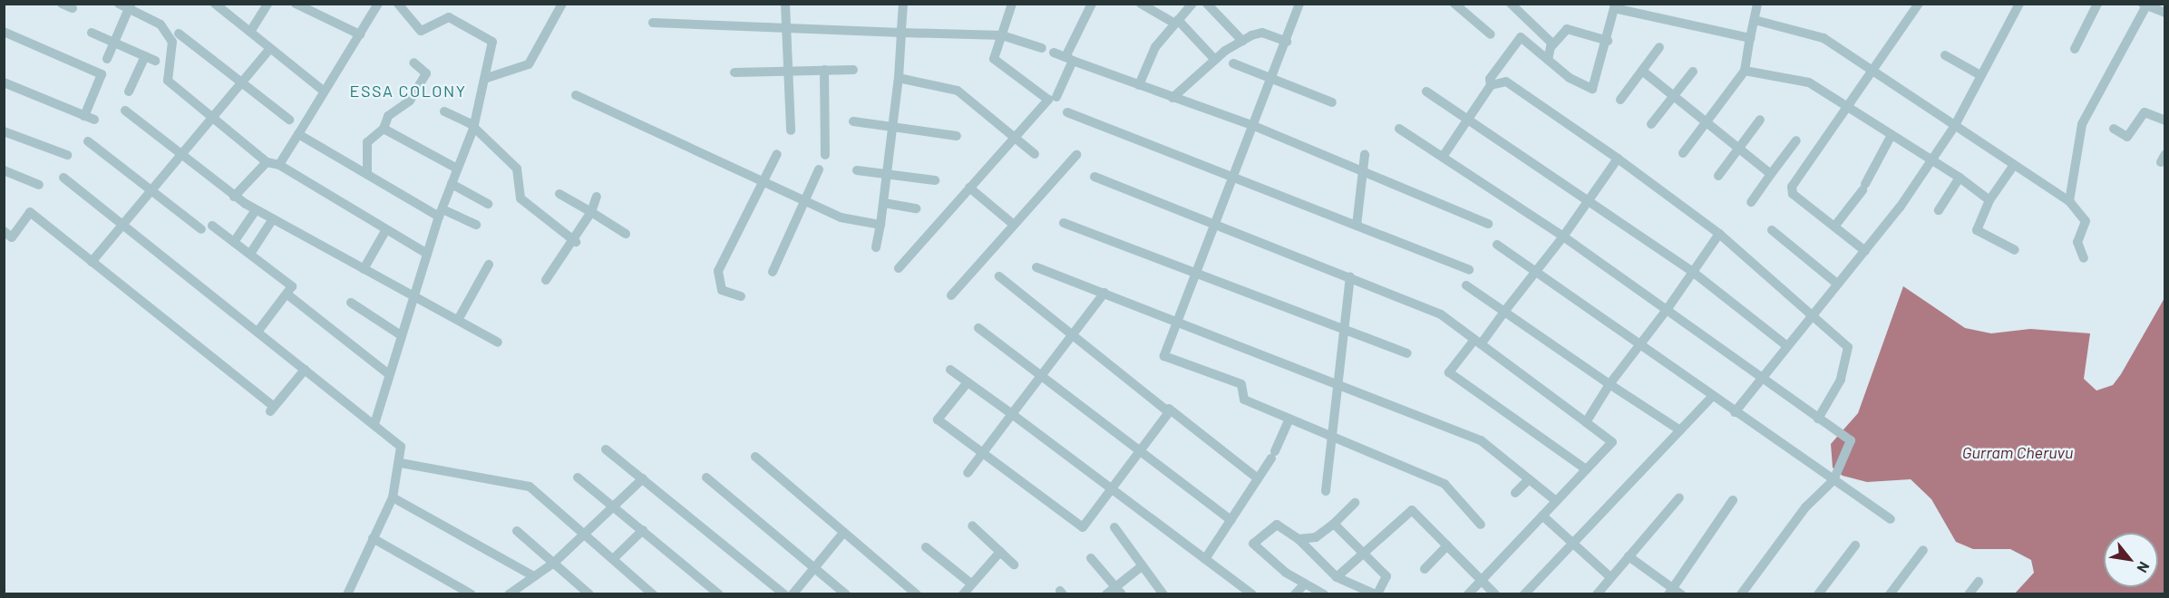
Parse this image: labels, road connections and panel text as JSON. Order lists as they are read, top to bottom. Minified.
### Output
{"districts":["ESSA COLONY"],"water":["Gurram Cheruvu"],"north":"bottom right"}
